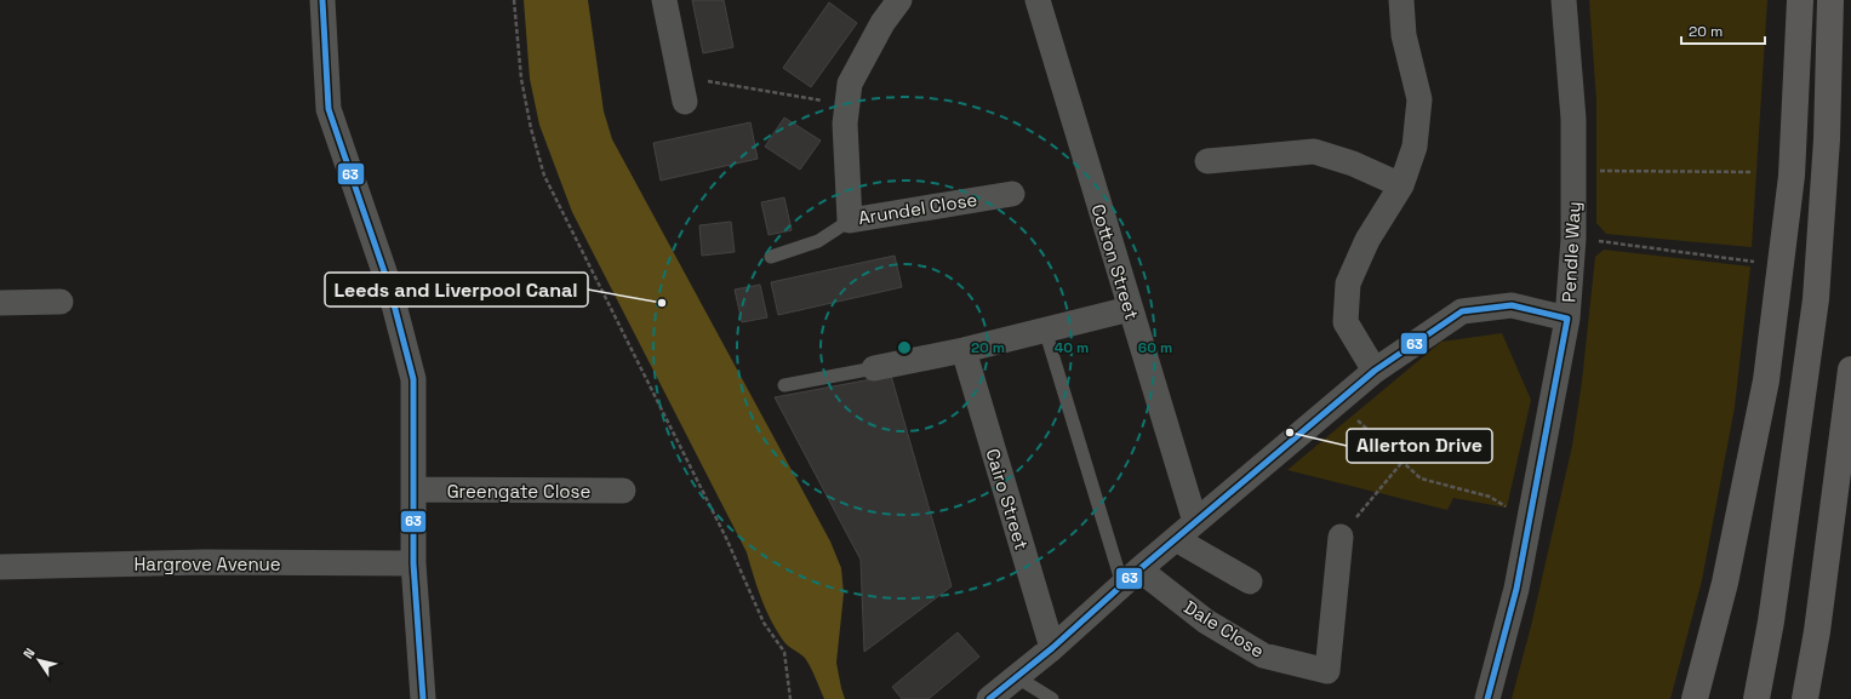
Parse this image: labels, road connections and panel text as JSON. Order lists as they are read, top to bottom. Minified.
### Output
{"streets":{"street":["Arundel Close","Pendle Way","Cotton Street","Greengate Close","Cairo Street","Hargrove Avenue","Dale Close"]},"places":["Leeds and Liverpool Canal","Allerton Drive"],"lines":["transit line 63"],"scale_bar":"20 m","north":"top left","rings":["20 m","40 m","60 m"]}
